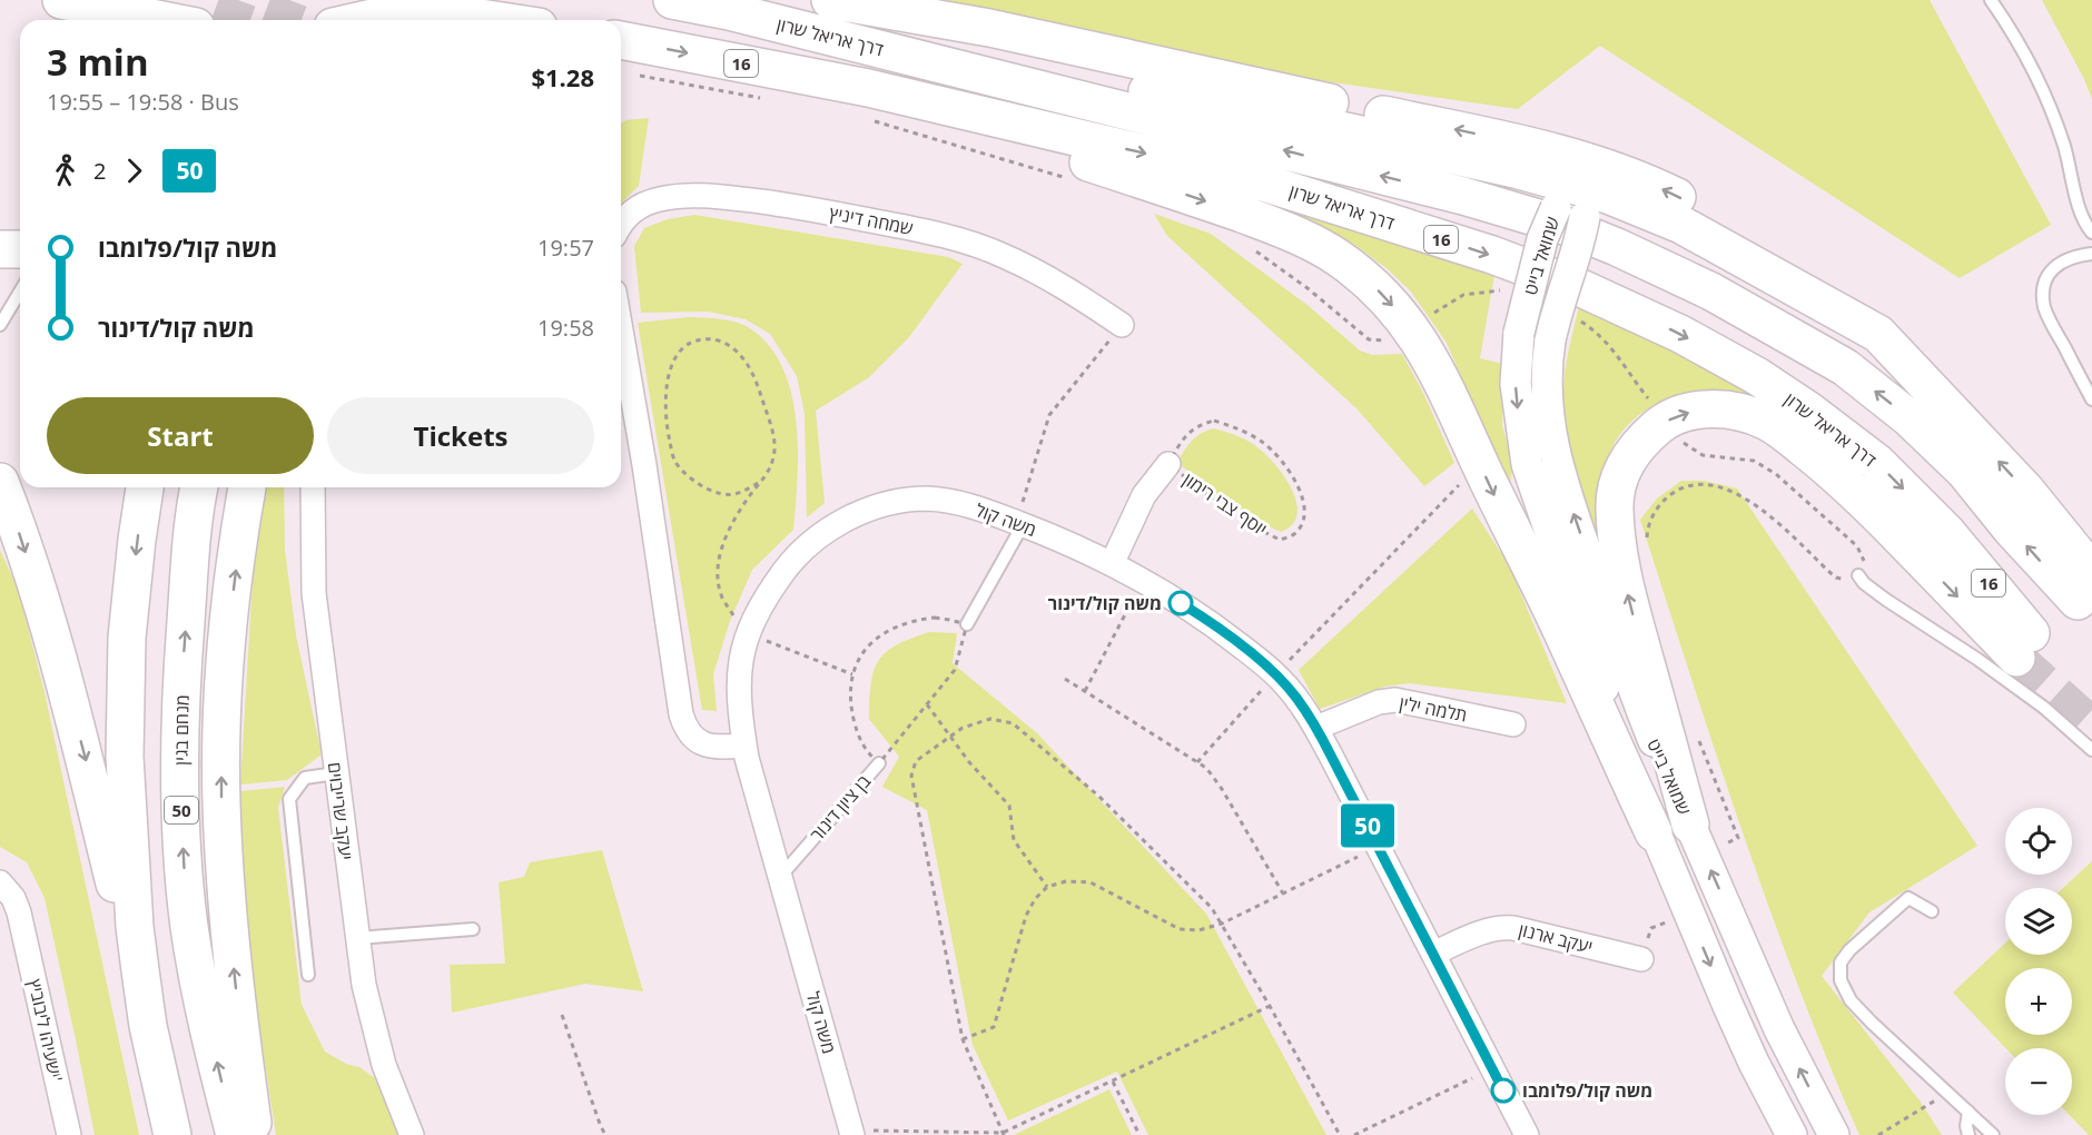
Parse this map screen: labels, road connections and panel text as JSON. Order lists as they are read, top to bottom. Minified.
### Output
{"streets":{"highway":["דרך אריאל שרון","16","מנחם בגין","50"],"street":["שמחה דיניץ","שמואל בייט","יוסף צבי רימון","משה קול","תלמה ילין","יעקב שרייבוים","יעקב ארנון","ישעיהו ליבוביץ'"],"lane":["בן ציון דינור"]},"crossings":[["דרך אריאל שרון","שמואל בייט"],["יוסף צבי רימון","משה קול"],["משה קול","תלמה ילין"],["משה קול","בן ציון דינור"],["משה קול","יעקב ארנון"]],"places":["משה קול/דינור","משה קול/פלומבו"],"lines":["bus line 50"],"page":{"on_map":"50","heading":["3 min","19:55 – 19:58 · Bus","$1.28"],"legs":["2","50"],"list":[{"name":"משה קול/פלומבו","value":"19:57"},{"name":"משה קול/דינור","value":"19:58"}],"buttons":["Start","Tickets"],"map_buttons":["+","−"]}}
